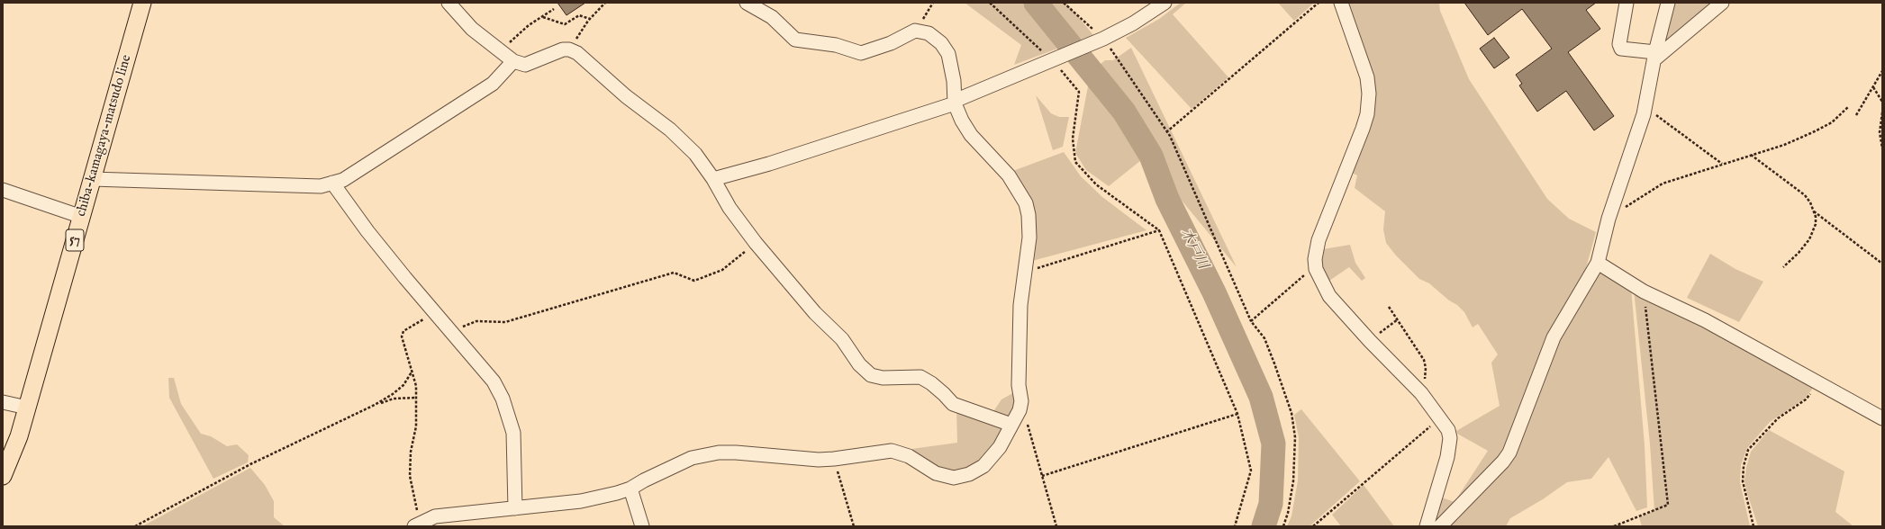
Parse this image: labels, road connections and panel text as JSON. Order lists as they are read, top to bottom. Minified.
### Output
{"streets":{"main road":["chiba-kamagaya-matsudo line","57"]},"water":["木戸川"]}
